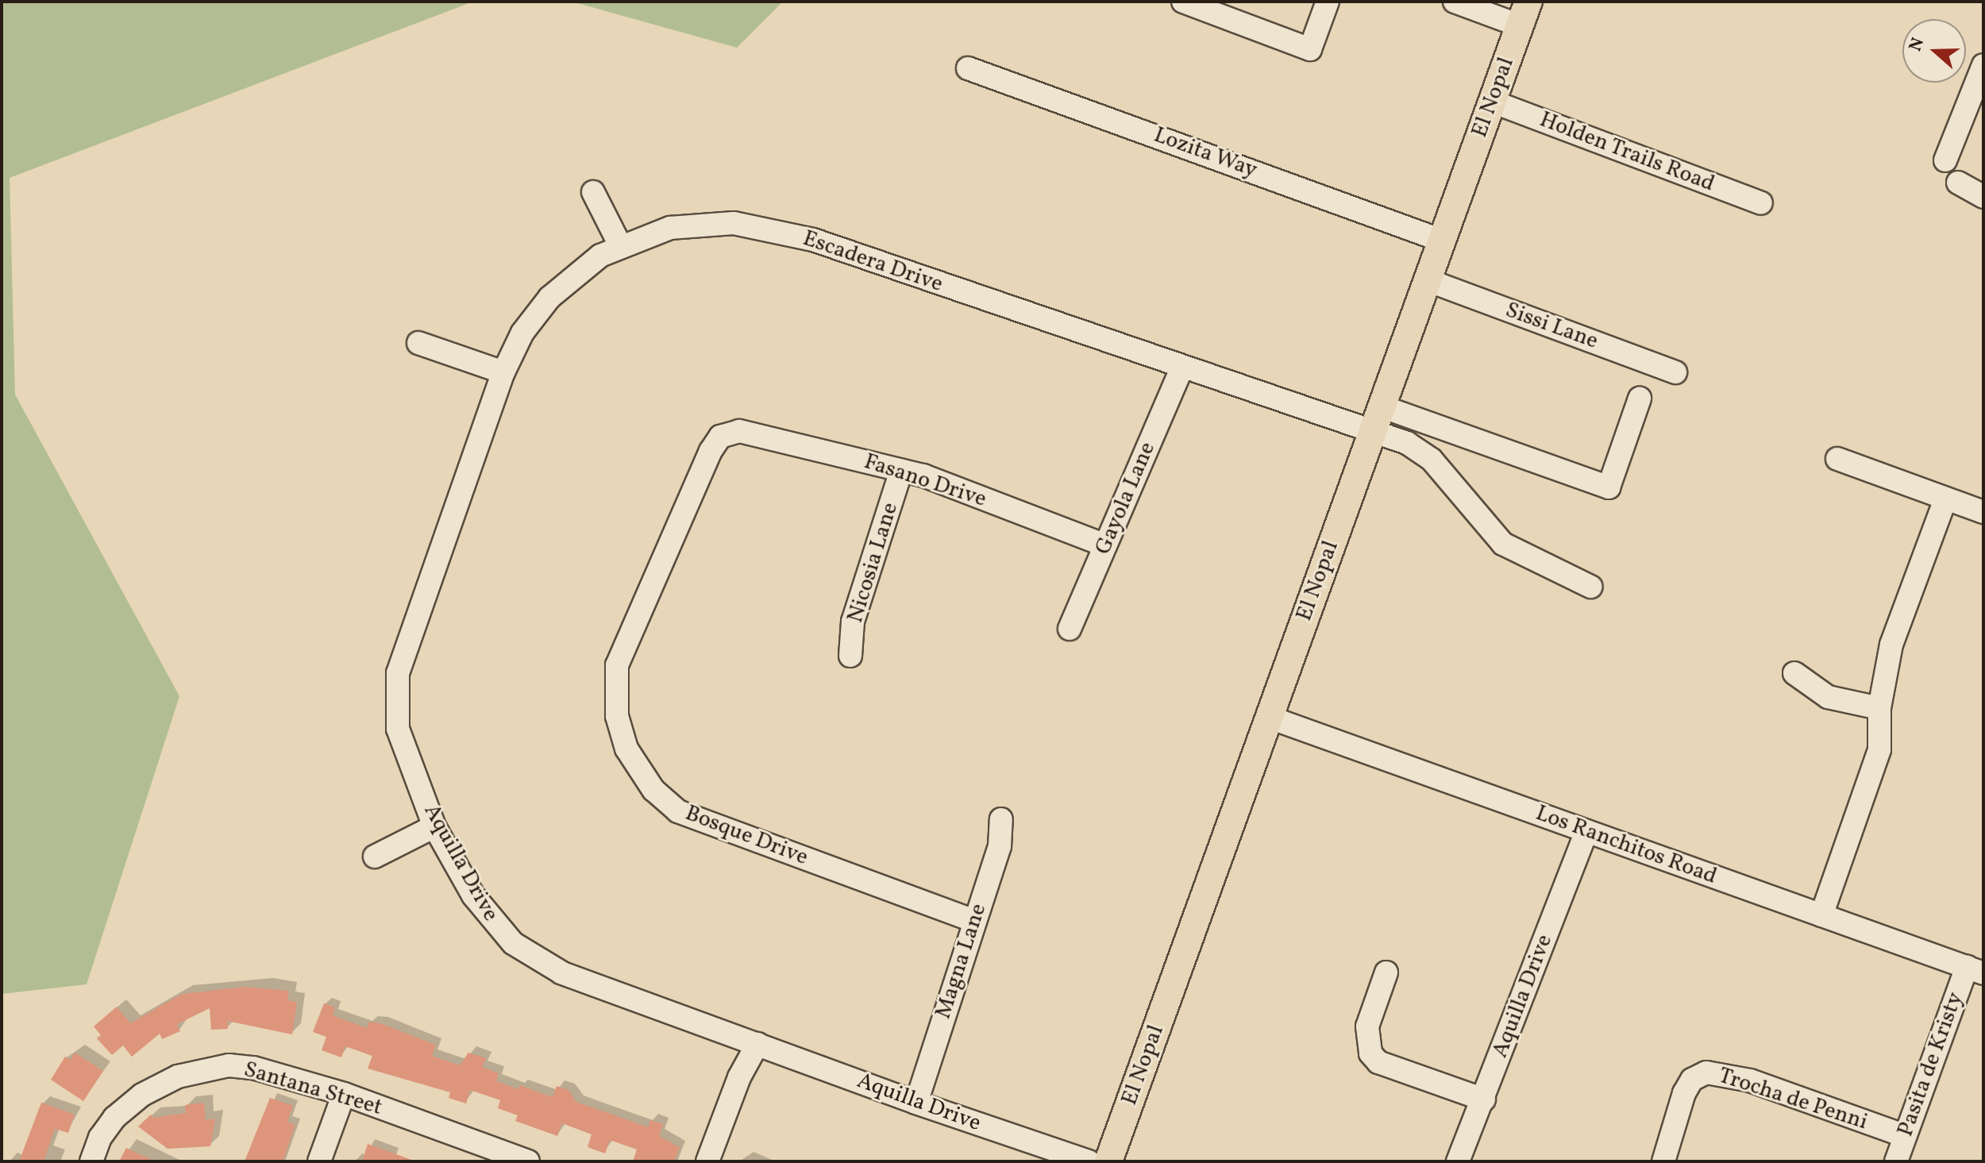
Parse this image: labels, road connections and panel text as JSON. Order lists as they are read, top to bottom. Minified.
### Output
{"streets":{"main road":["El Nopal"],"street":["Holden Trails Road","Lozita Way","Escadera Drive","Sissi Lane","Fasano Drive","Gayola Lane","Nicosia Lane","Bosque Drive","Los Ranchitos Road","Aquilla Drive","Magna Lane","Pasita de Kristy","Santana Street","Trocha de Penni"]},"crossings":[["El Nopal","Holden Trails Road"],["El Nopal","Lozita Way"],["El Nopal","Escadera Drive"],["El Nopal","Sissi Lane"],["El Nopal","Los Ranchitos Road"],["Escadera Drive","Gayola Lane"],["Escadera Drive","Aquilla Drive"],["Fasano Drive","Gayola Lane"],["Fasano Drive","Nicosia Lane"],["Fasano Drive","Bosque Drive"],["Bosque Drive","Magna Lane"],["Los Ranchitos Road","Aquilla Drive"],["Los Ranchitos Road","Pasita de Kristy"],["Aquilla Drive","Magna Lane"],["Pasita de Kristy","Trocha de Penni"]],"north":"left"}
